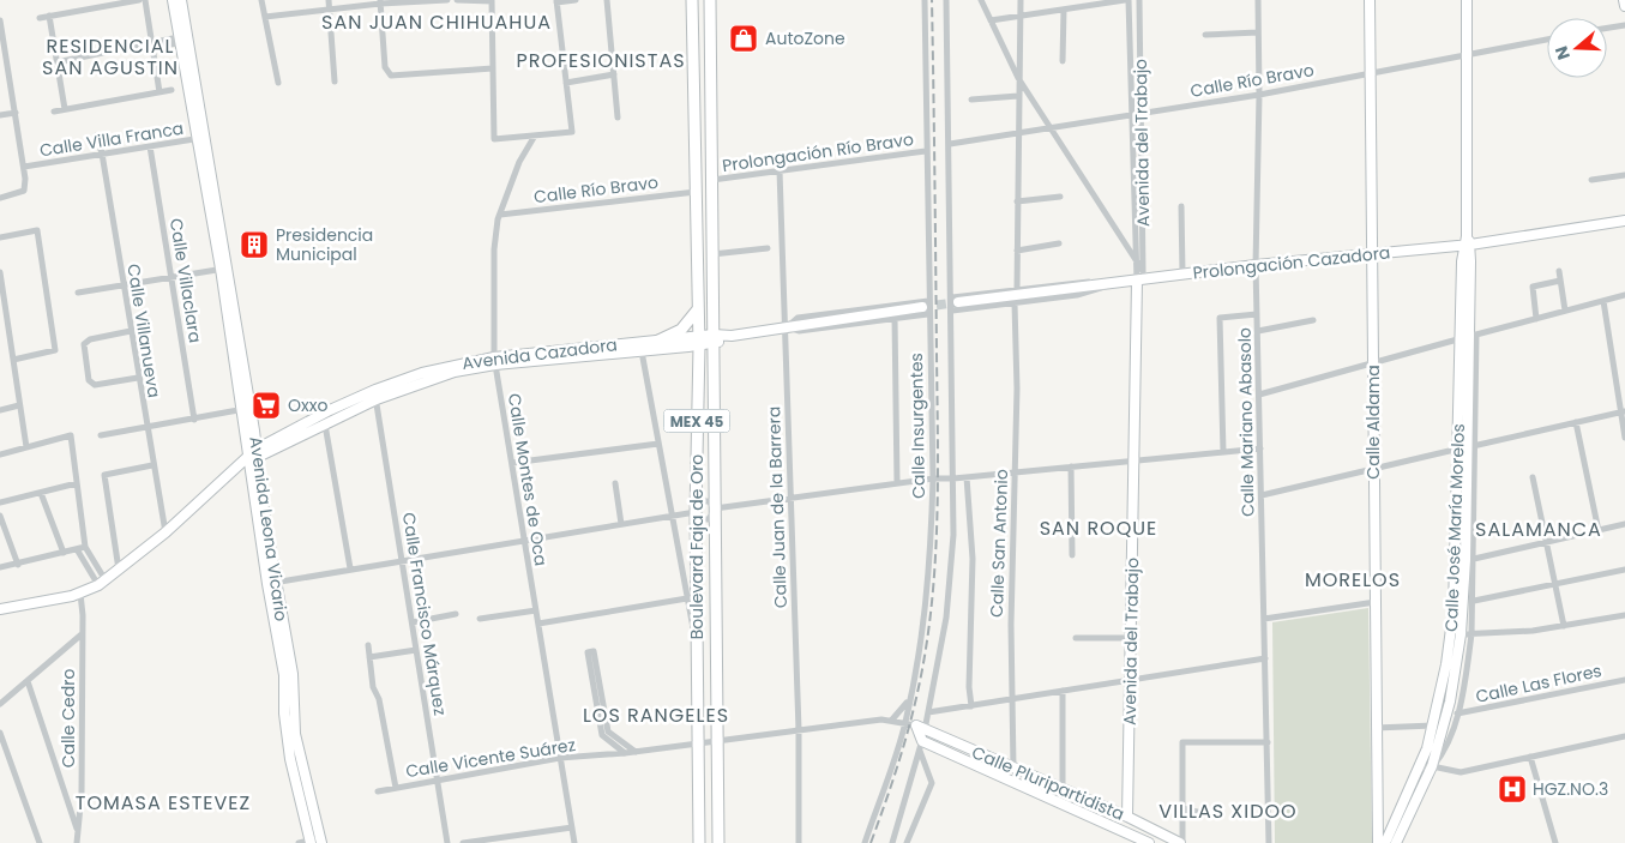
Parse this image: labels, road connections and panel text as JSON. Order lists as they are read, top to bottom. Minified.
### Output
{"streets":{"main road":["MEX 45","Boulevard Faja de Oro"],"street":["Calle Río Bravo","Calle Villa Franca","Avenida del Trabajo","Prolongación Río Bravo","Prolongación Cazadora","Calle Villaclara","Calle Villanueva","Avenida Cazadora","Calle Mariano Abasolo","Calle Aldama","Calle Insurgentes","Calle Montes de Oca","Calle Juan de la Barrera","Calle José María Morelos","Avenida Leona Vicario","Calle San Antonio","Calle Francisco Márquez","Calle Las Flores","Calle Cedro","Calle Vicente Suárez","Calle Pluripartidista"]},"crossings":[["Calle Río Bravo","Avenida del Trabajo"],["Calle Río Bravo","Calle Mariano Abasolo"],["Calle Río Bravo","Calle Aldama"],["Calle Río Bravo","Calle Montes de Oca"],["Calle Río Bravo","Calle José María Morelos"],["Calle Río Bravo","Boulevard Faja de Oro"],["Calle Villa Franca","Calle Villaclara"],["Calle Villa Franca","Calle Villanueva"],["Calle Villa Franca","Avenida Leona Vicario"],["Avenida del Trabajo","Prolongación Cazadora"],["Avenida del Trabajo","Calle Pluripartidista"],["Prolongación Río Bravo","Calle Insurgentes"],["Prolongación Río Bravo","Calle Juan de la Barrera"],["Prolongación Río Bravo","Boulevard Faja de Oro"],["Prolongación Cazadora","Calle Mariano Abasolo"],["Prolongación Cazadora","Calle Aldama"],["Prolongación Cazadora","Calle José María Morelos"],["Calle Villanueva","Avenida Cazadora"],["Avenida Cazadora","Calle Montes de Oca"],["Avenida Cazadora","Avenida Leona Vicario"],["Avenida Cazadora","Boulevard Faja de Oro"],["Avenida Cazadora","Calle Francisco Márquez"],["Avenida Cazadora","Calle Cedro"],["Calle Insurgentes","Calle Pluripartidista"],["Calle Montes de Oca","Calle Vicente Suárez"],["Calle Juan de la Barrera","Calle Pluripartidista"],["Calle San Antonio","Calle Pluripartidista"],["Boulevard Faja de Oro","Calle Vicente Suárez"],["Boulevard Faja de Oro","Calle Pluripartidista"],["Calle Francisco Márquez","Calle Vicente Suárez"],["Calle Vicente Suárez","Calle Pluripartidista"]],"districts":["SAN JUAN CHIHUAHUA","RESIDENCIAL SAN AGUSTIN","PROFESIONISTAS","SAN ROQUE","SALAMANCA","MORELOS","LOS RANGELES","TOMASA ESTEVEZ","VILLAS XIDOO"],"places":{"shop":["AutoZone"],"building":["Presidencia Municipal"],"supermarket":["Oxxo"],"hospital":["HGZ.NO.3"]},"north":"left"}
